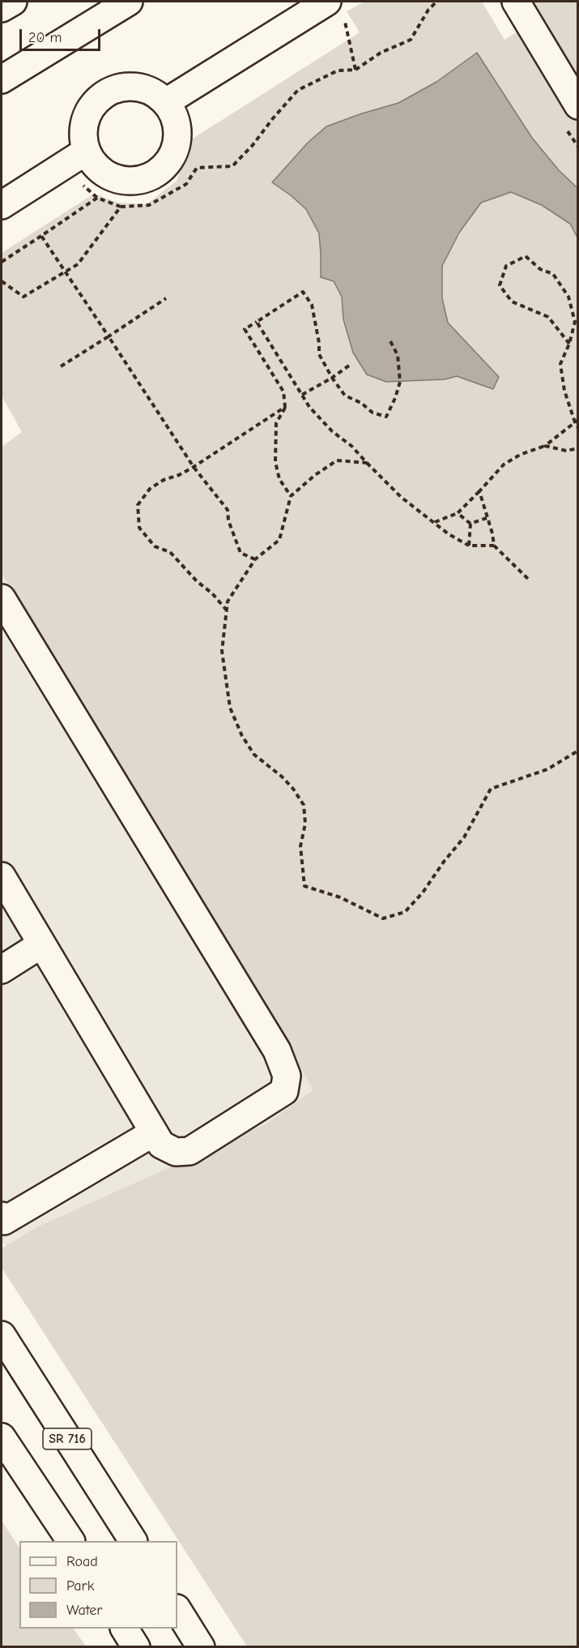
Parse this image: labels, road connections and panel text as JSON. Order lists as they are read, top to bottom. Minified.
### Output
{"streets":{"main road":["SR 716"]},"legend":["Road","Park","Water"],"scale_bar":"20 m"}
